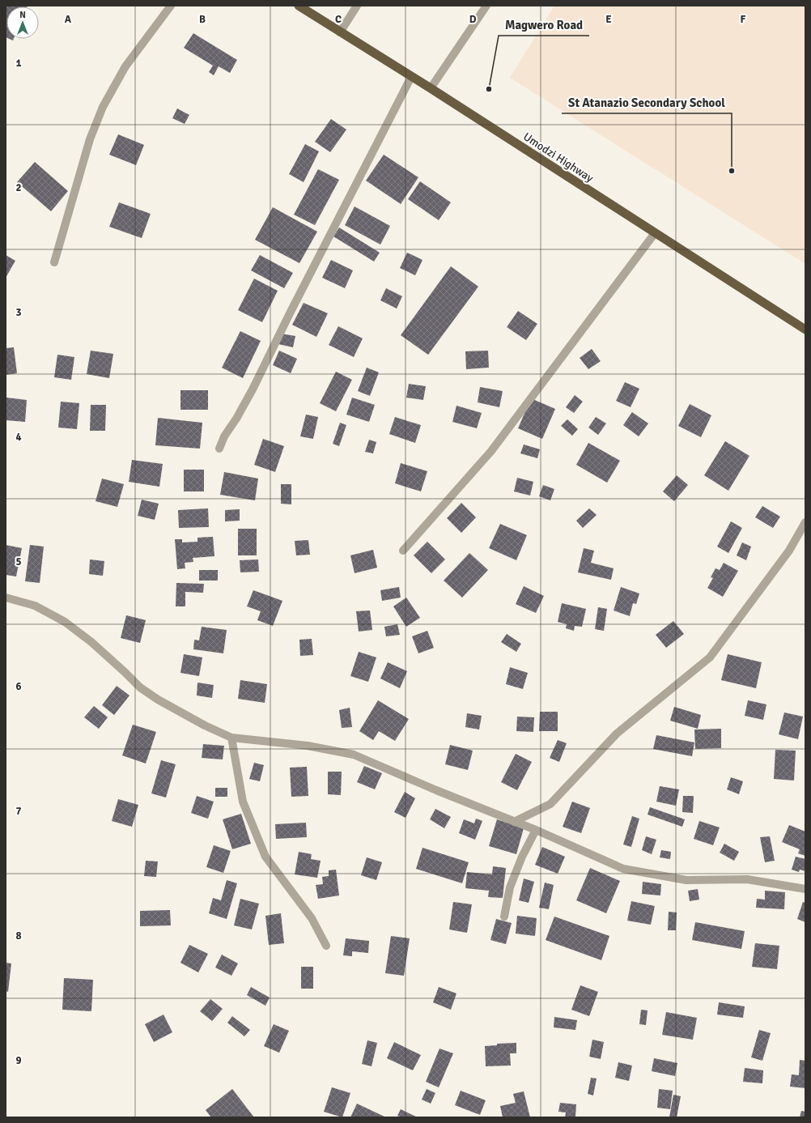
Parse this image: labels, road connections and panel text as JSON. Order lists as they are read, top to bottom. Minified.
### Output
{"streets":{"highway":["Umodzi Highway"]},"places":["Magwero Road","St Atanazio Secondary School"],"north":"top","grid":{"columns":["A","B","C","D","E","F"],"rows":["1","2","3","4","5","6","7","8","9"]}}
